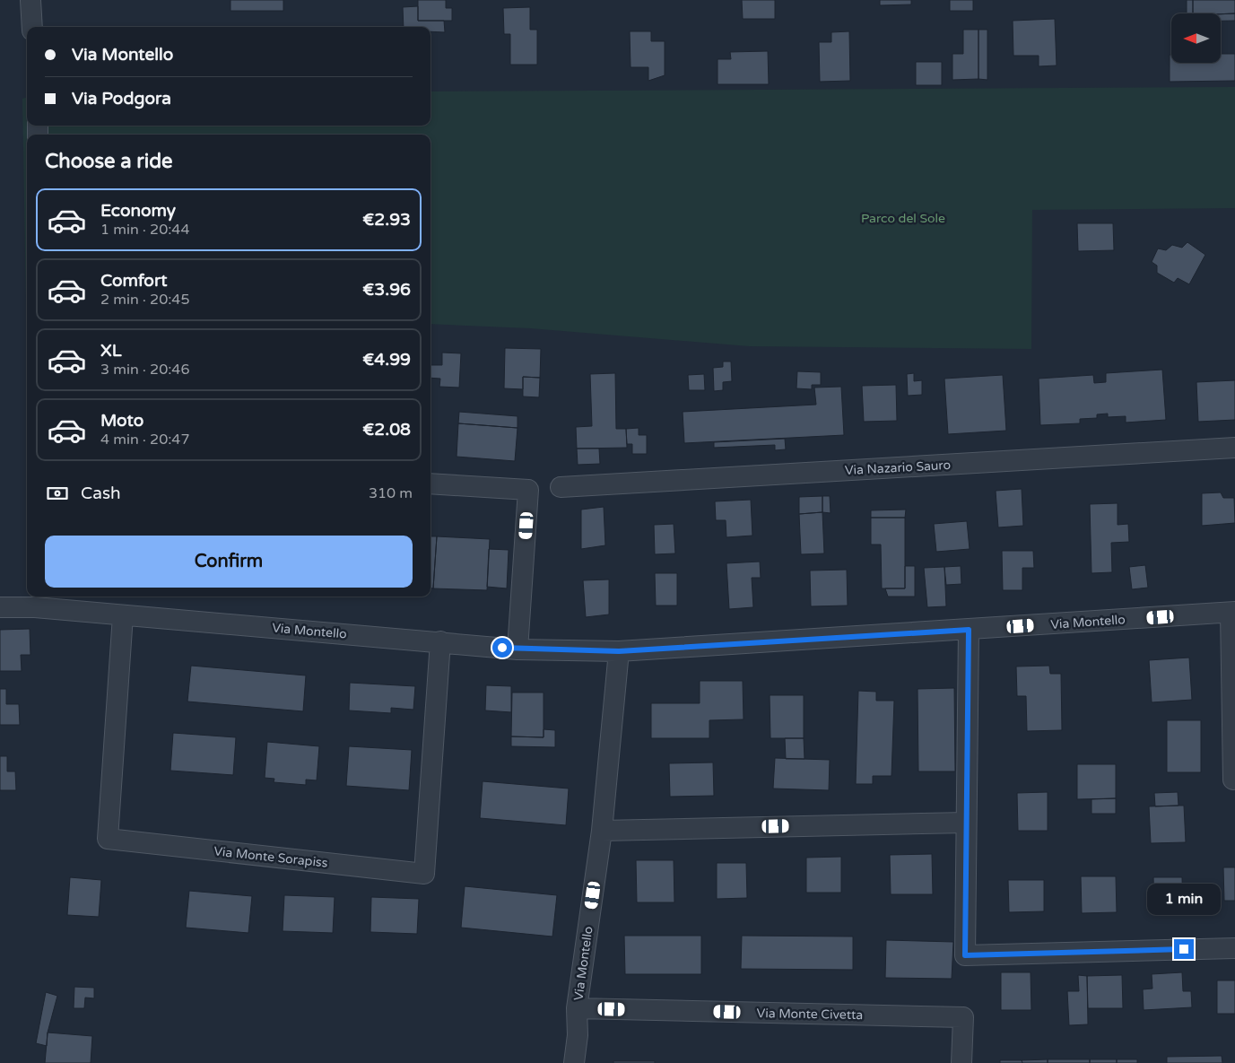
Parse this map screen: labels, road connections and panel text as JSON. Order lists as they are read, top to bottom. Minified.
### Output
{"streets":{"street":["Via Nazario Sauro","Via Montello","Via Monte Sorapiss","Via Monte Civetta"]},"crossings":[["Via Montello","Via Monte Sorapiss"],["Via Montello","Via Monte Civetta"]],"parks":["Parco del Sole"],"north":"left","page":{"banner":["Via Montello","Via Podgora"],"heading":"Choose a ride","list":[{"name":"Economy","note":"1 min · 20:44","value":"€2.93"},{"name":"Comfort","note":"2 min · 20:45","value":"€3.96"},{"name":"XL","note":"3 min · 20:46","value":"€4.99"},{"name":"Moto","note":"4 min · 20:47","value":"€2.08"}],"pay":["Cash","310 m"],"buttons":"Confirm","bubble":"1 min"}}
